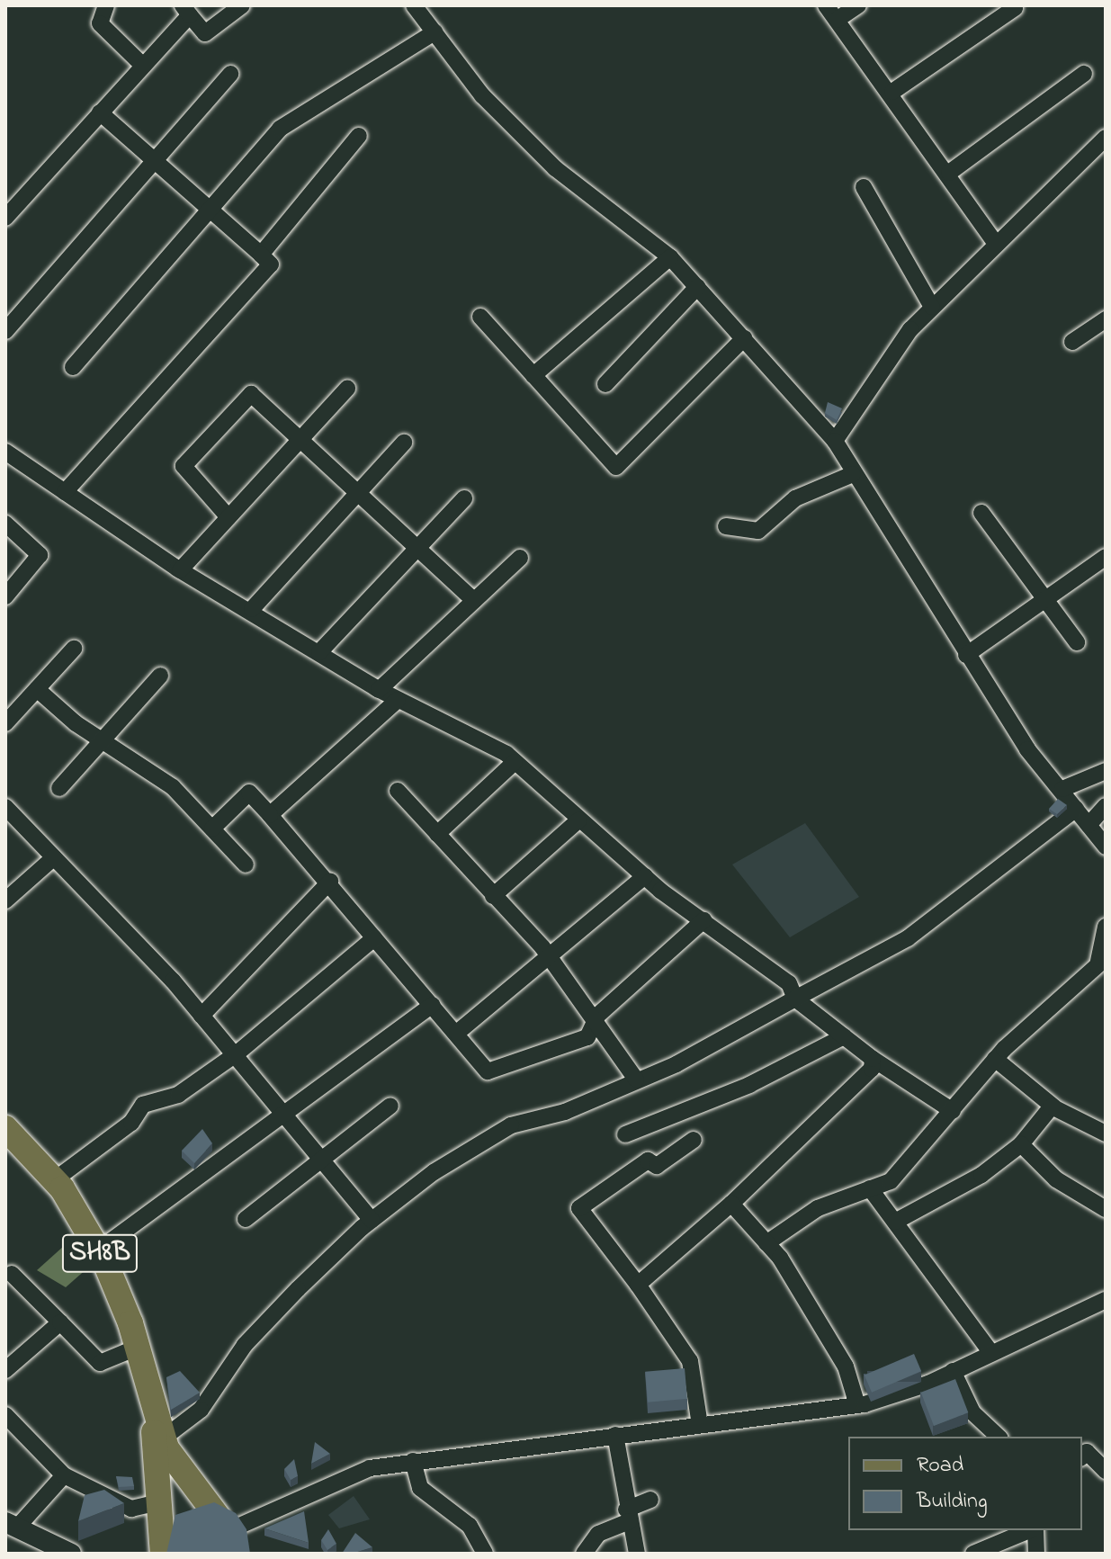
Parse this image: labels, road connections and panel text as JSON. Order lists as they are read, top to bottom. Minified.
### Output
{"streets":{"main road":["SH8B"]},"legend":["Road","Building"]}
